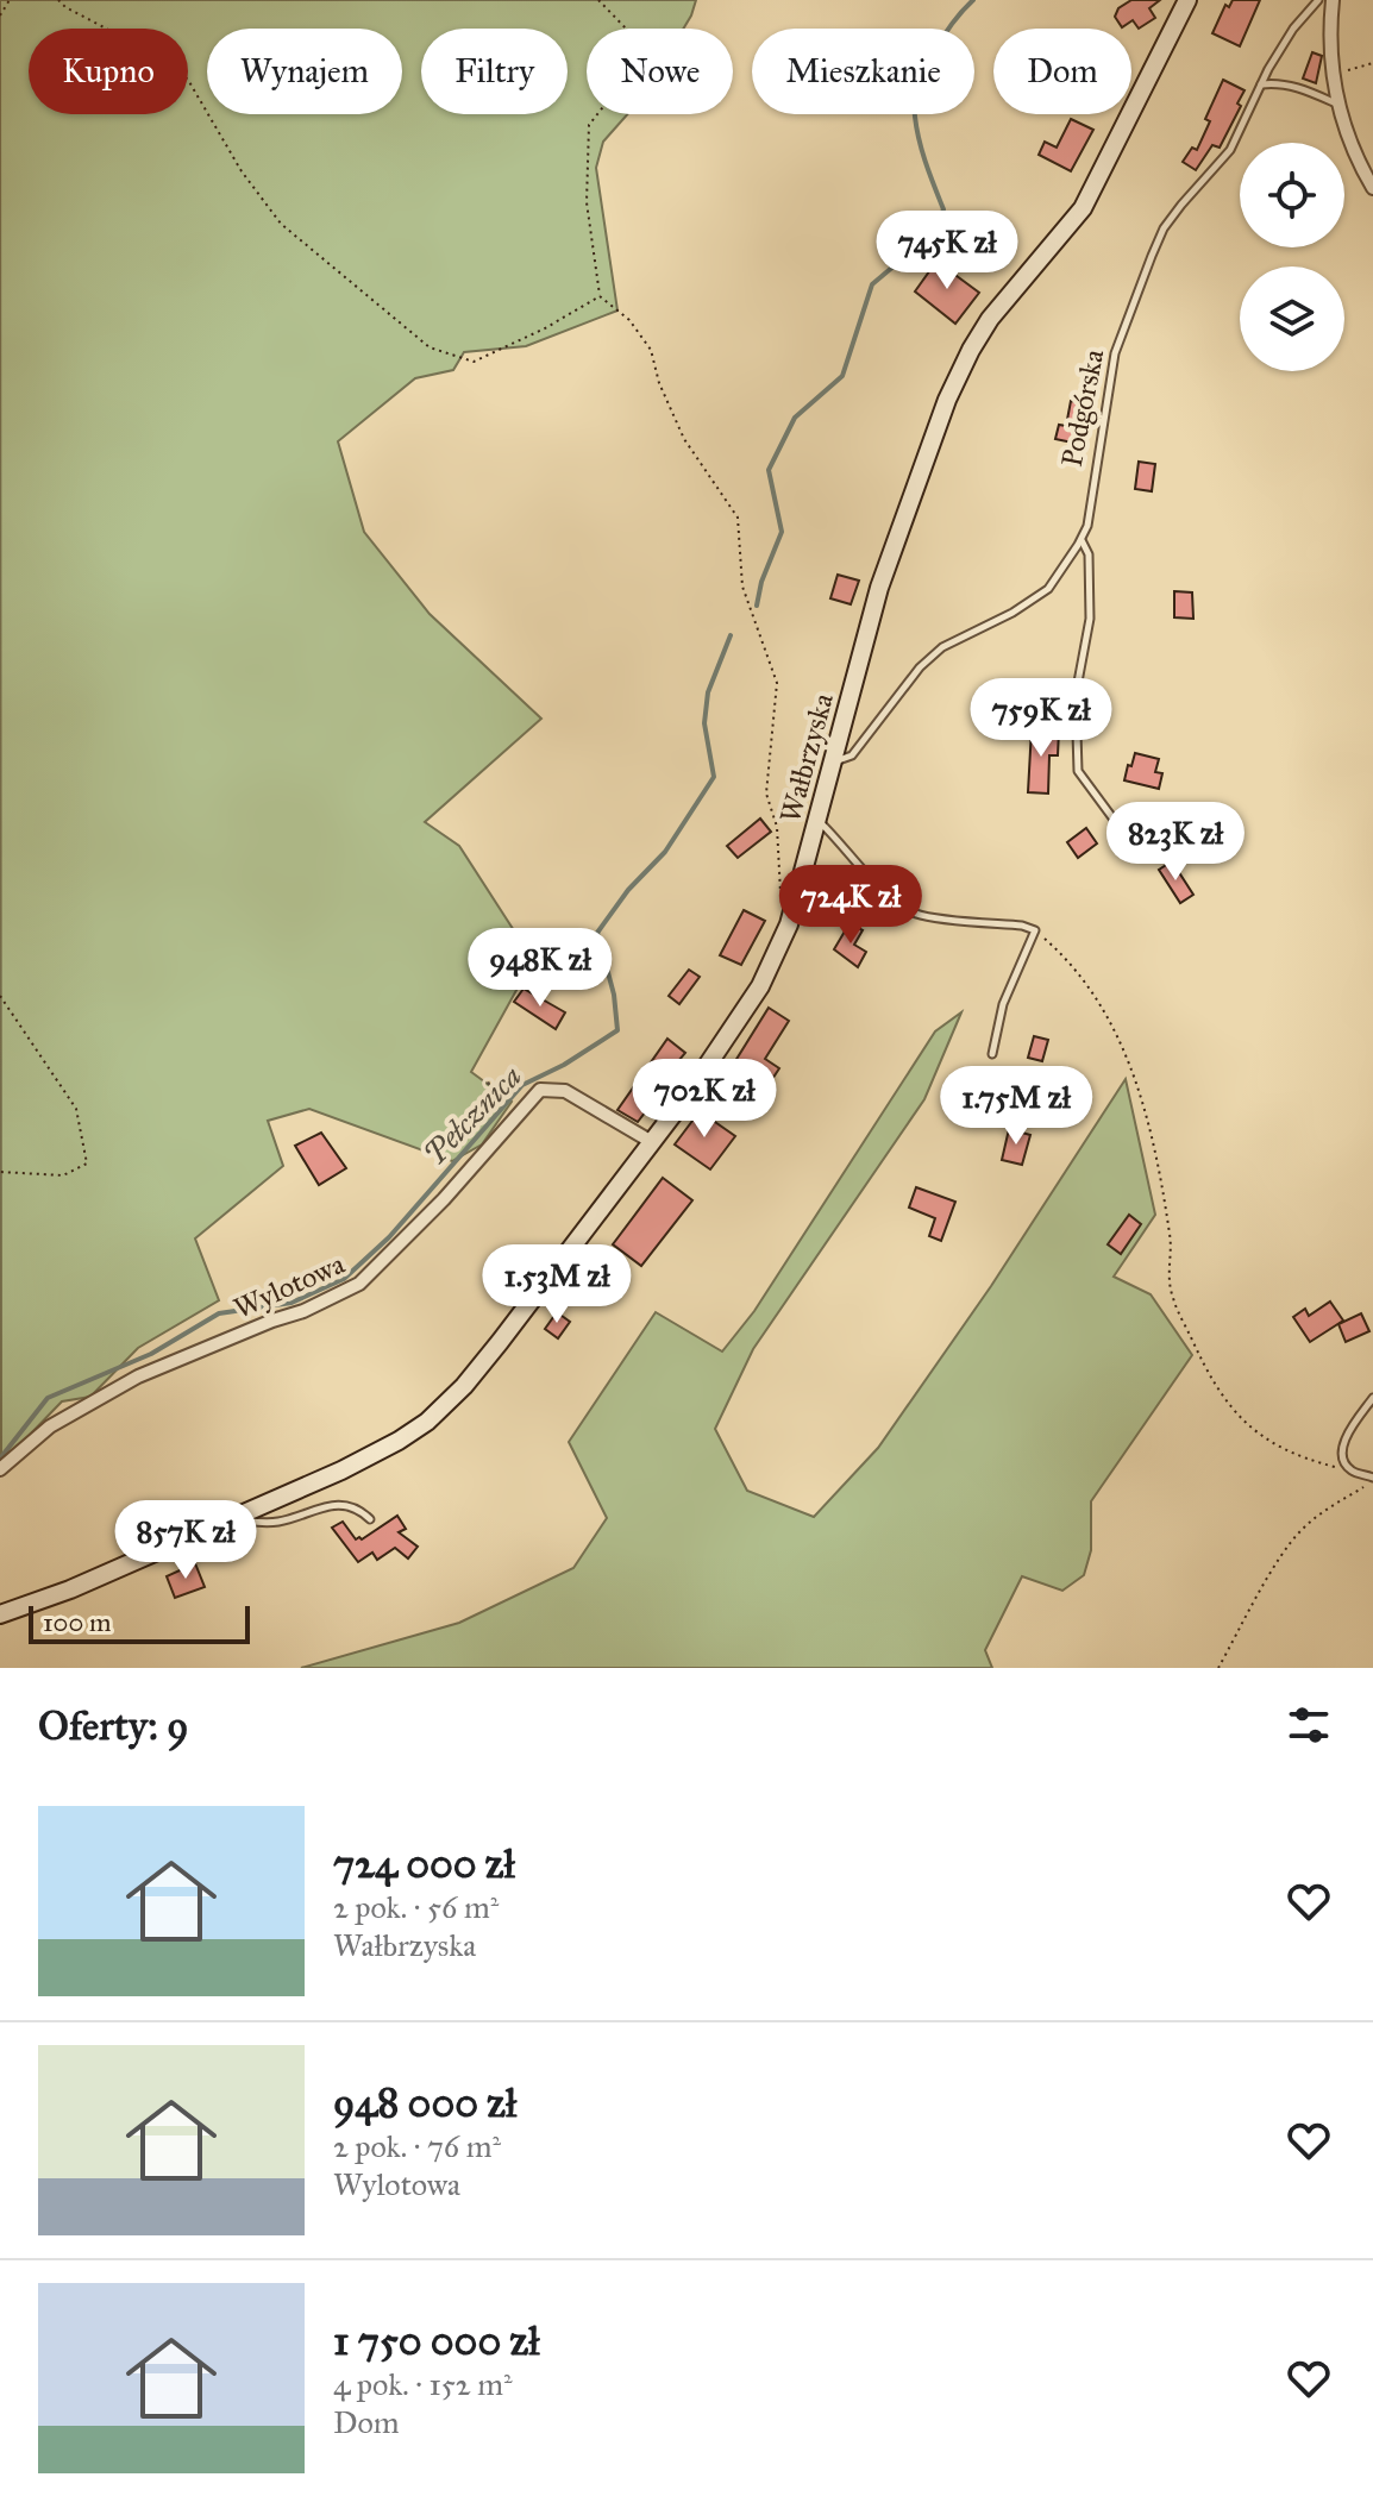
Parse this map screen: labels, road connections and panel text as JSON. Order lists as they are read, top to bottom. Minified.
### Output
{"streets":{"main road":["Wałbrzyska"],"street":["Wylotowa"],"lane":["Podgórska"]},"crossings":[["Podgórska","Wałbrzyska"],["Wałbrzyska","Wylotowa"]],"water":["Pełcznica"],"scale_bar":"100 m","page":{"chip":["Kupno","Wynajem","Filtry","Nowe","Mieszkanie","Dom"],"price":["745K zł","759K zł","823K zł","724K zł","948K zł","702K zł","1.75M zł","1.53M zł","857K zł"],"scale":"100 m","heading":"Oferty: 9","list":[{"name":"724 000 zł","note":"2 pok. · 56 m² · Wałbrzyska"},{"name":"948 000 zł","note":"2 pok. · 76 m² · Wylotowa"},{"name":"1 750 000 zł","note":"4 pok. · 152 m² · Dom"}]}}
